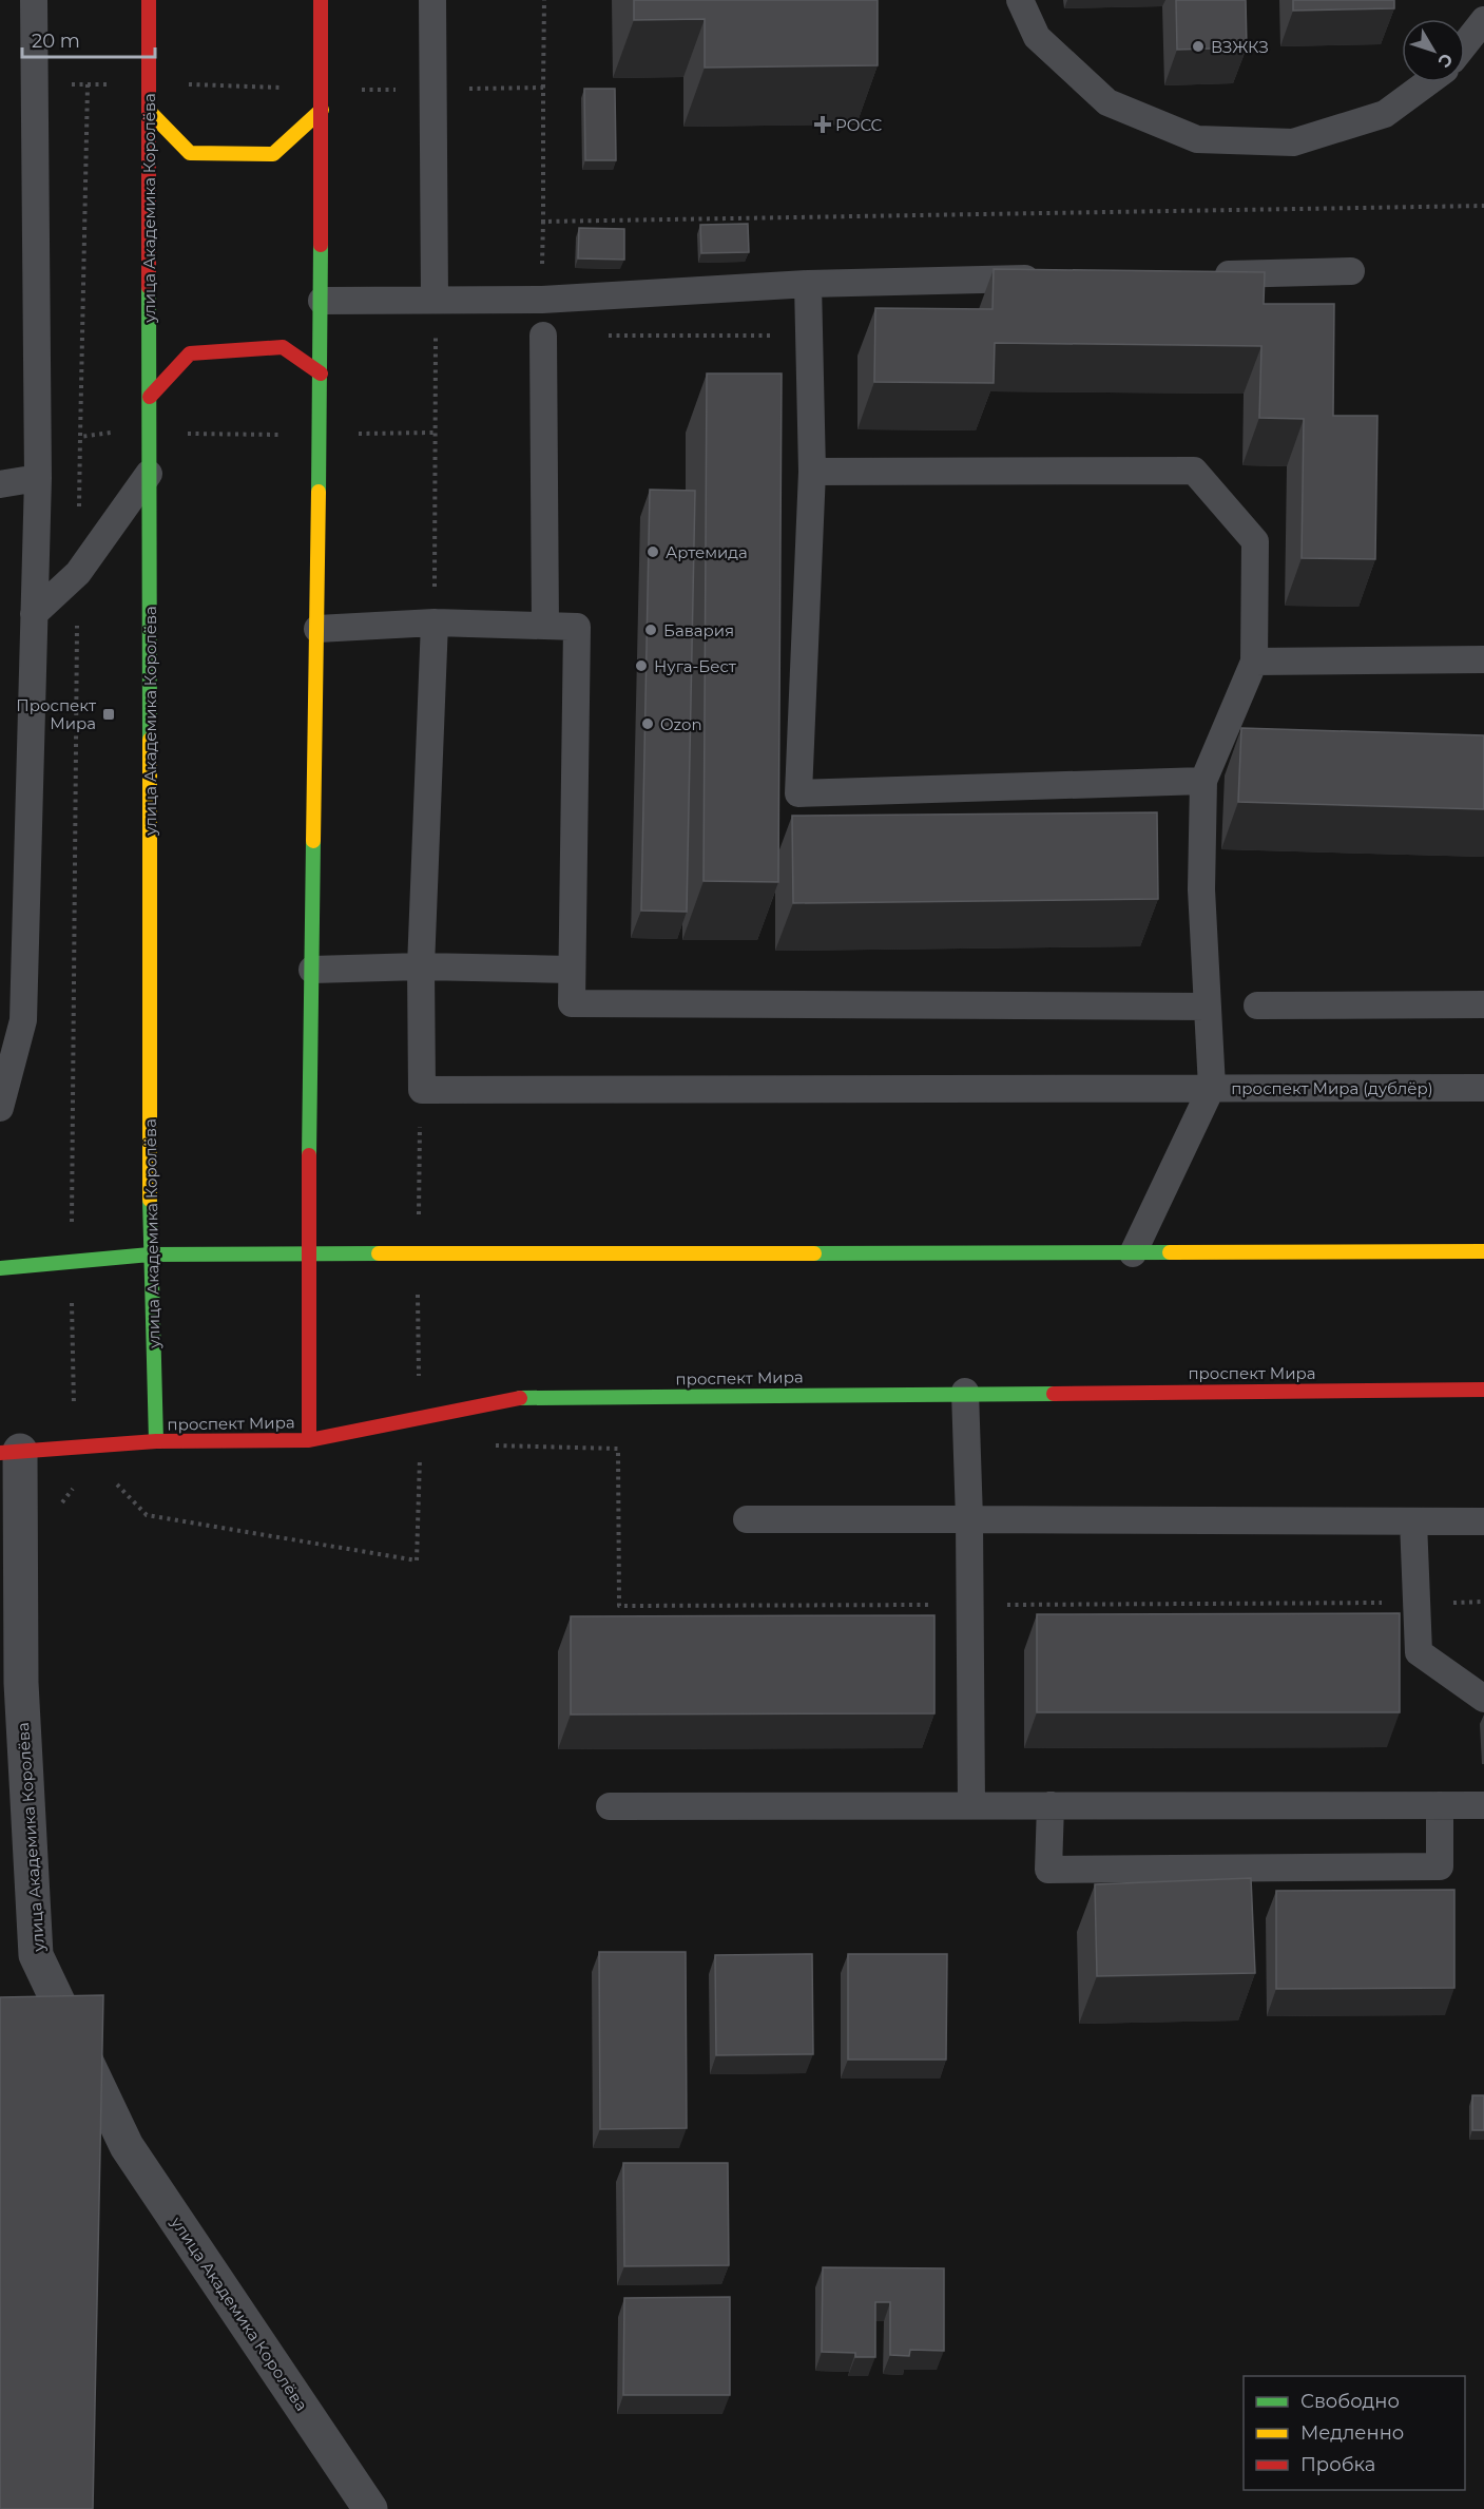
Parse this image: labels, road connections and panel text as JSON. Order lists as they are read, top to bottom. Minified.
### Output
{"streets":{"main road":["улица Академика Королёва","проспект Мира"],"lane":["проспект Мира (дублёр)"]},"crossings":[["улица Академика Королёва","проспект Мира"]],"places":{"other":["ВЗЖКЗ","Артемида","Бавария","Нуга-Бест","Ozon"],"health":["РОСС"],"transit":["Проспект Мира"]},"legend":["Свободно","Медленно","Пробка"],"scale_bar":"20 m","north":"bottom right"}
